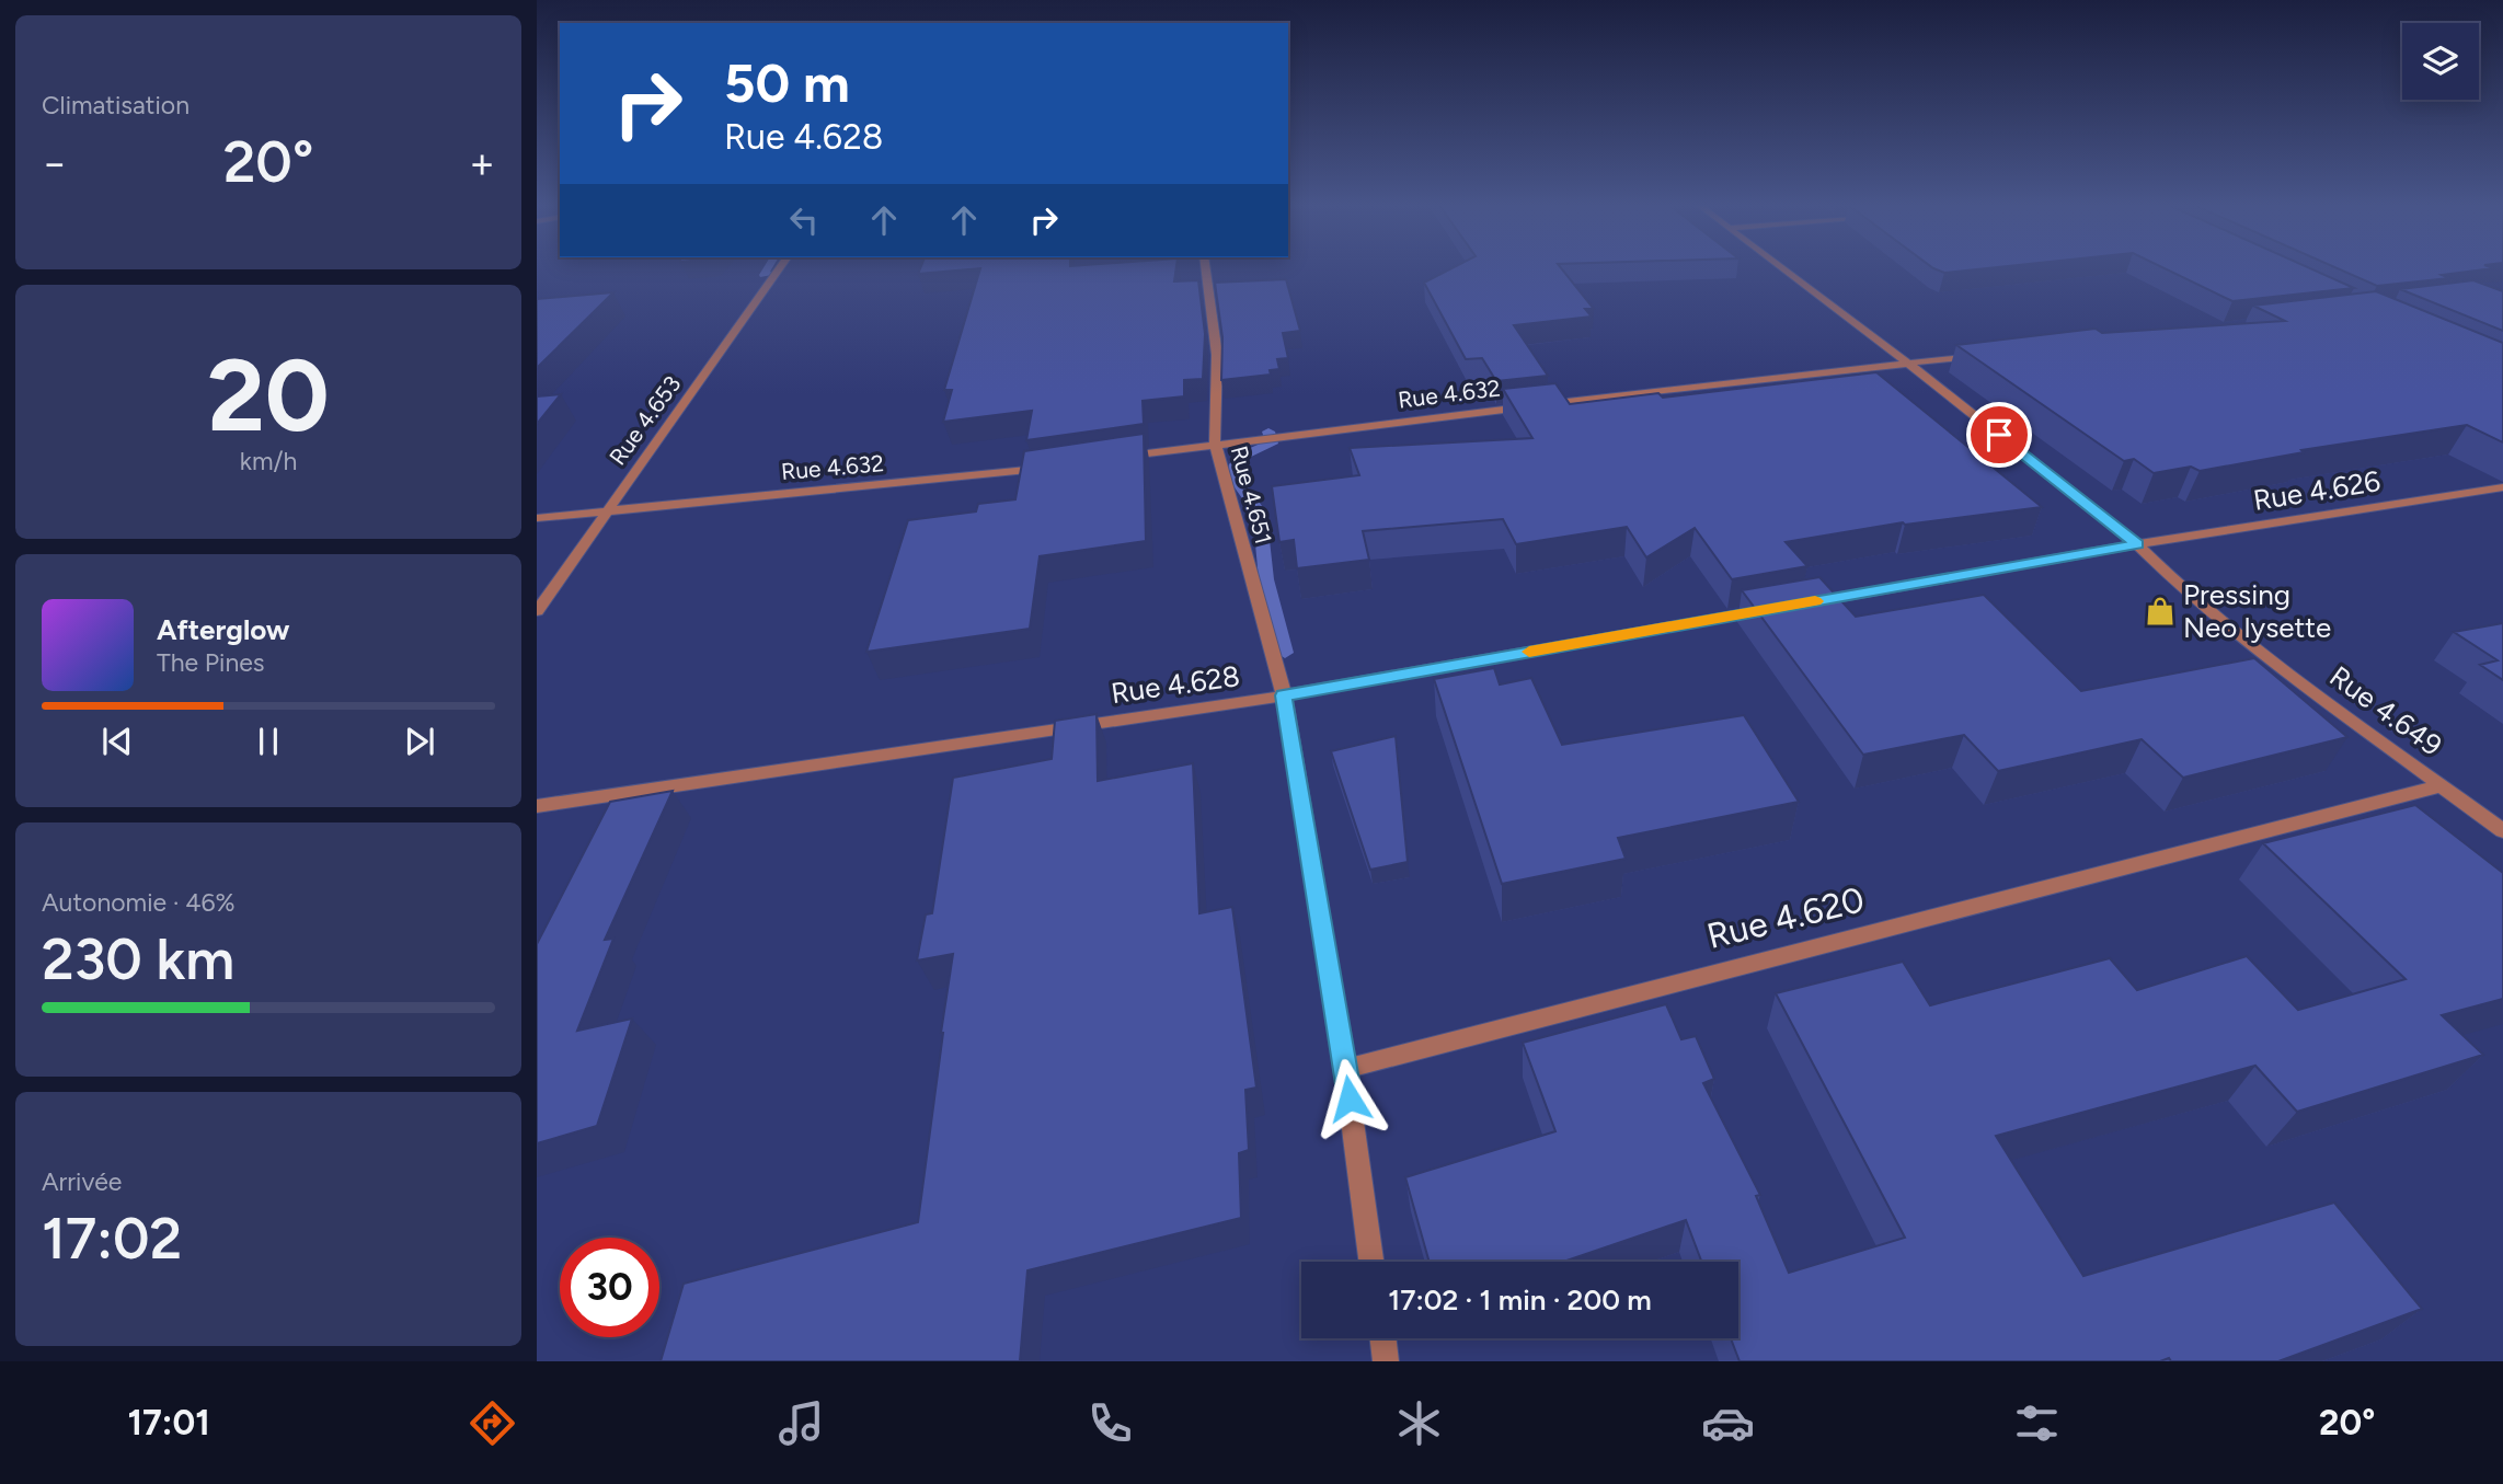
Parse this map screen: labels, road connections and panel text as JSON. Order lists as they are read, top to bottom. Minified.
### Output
{"streets":{"street":["Rue 4.632","Rue 4.653","Rue 4.626","Rue 4.651","Rue 4.628","Rue 4.649","Rue 4.620"]},"crossings":[["Rue 4.632","Rue 4.653"],["Rue 4.632","Rue 4.651"],["Rue 4.632","Rue 4.649"],["Rue 4.626","Rue 4.649"],["Rue 4.651","Rue 4.628"],["Rue 4.651","Rue 4.620"],["Rue 4.649","Rue 4.620"]],"places":{"shop":["Pressing Neo lysette"]},"page":{"tile":["Climatisation",["20","km/h"],["Autonomie · 46%","230 km"],["Arrivée","17:02"]],"turn":["50 m","Rue 4.628"],"heat":["−","20°","+"],"song":["Afterglow","The Pines"],"limit":"30","trip":"17:02 · 1 min · 200 m","tabs":["17:01","20°"]}}
